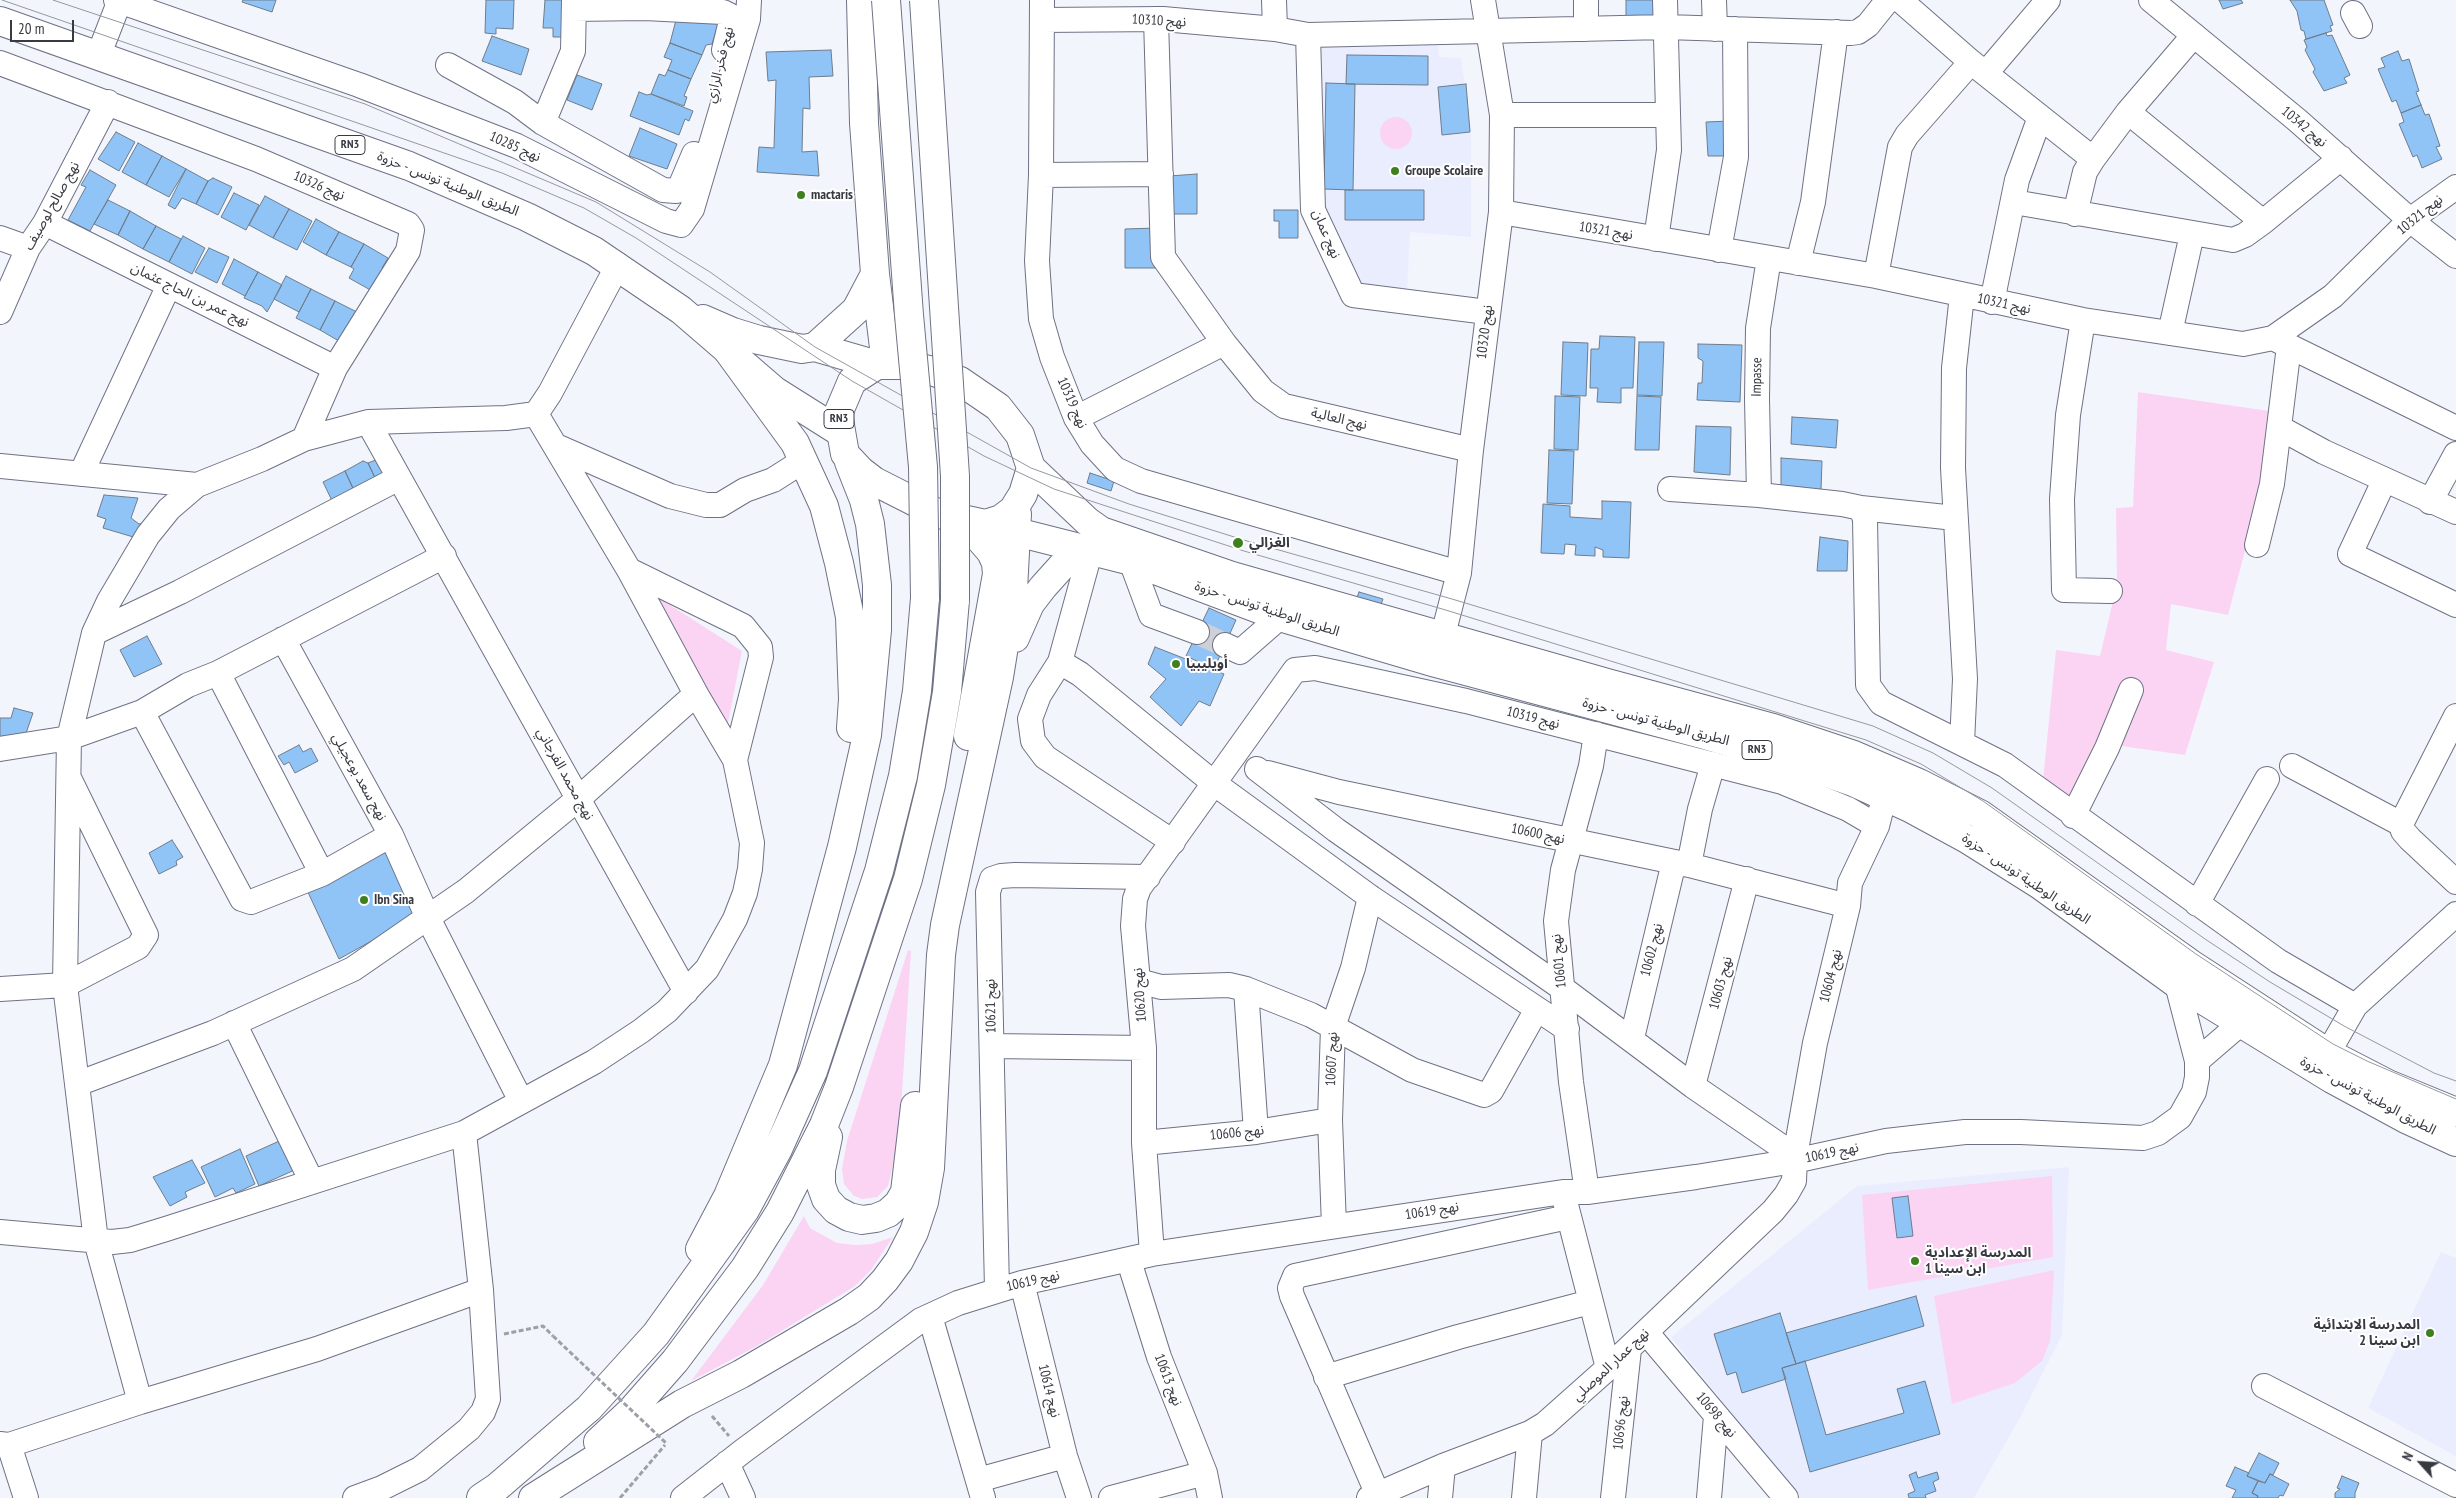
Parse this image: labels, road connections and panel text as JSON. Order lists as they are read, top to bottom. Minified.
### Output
{"streets":{"main road":["RN3","الطريق الوطنية تونس - حزوة"],"street":["نهج 10310","نهج فخر الرازي","نهج 10342","نهج 10285","نهج 10326","نهج صالح لوصيف","نهج 10321","نهج عمان","نهج عمر بن الحاج عثمان","نهج 10320","Impasse","نهج 10319","نهج العالية","نهج محمد الفرجاني","نهج سعد بوعجيلي","نهج 10600","نهج 10602","نهج 10601","نهج 10604","نهج 10603","نهج 10620","نهج 10621","نهج 10607","نهج 10606","نهج 10619","نهج عمار الموصلي","نهج 10613","نهج 10614","نهج 10698","نهج 10696"]},"crossings":[["نهج 10310","نهج عمان"],["نهج 10310","نهج 10320"],["نهج 10310","نهج 10319"],["نهج 10310","نهج العالية"],["نهج 10342","نهج 10321"],["RN3","الطريق الوطنية تونس - حزوة"],["الطريق الوطنية تونس - حزوة","نهج 10320"],["الطريق الوطنية تونس - حزوة","نهج 10604"],["الطريق الوطنية تونس - حزوة","نهج 10619"],["نهج 10326","نهج صالح لوصيف"],["نهج 10326","نهج عمر بن الحاج عثمان"],["نهج صالح لوصيف","نهج عمر بن الحاج عثمان"],["نهج 10321","نهج 10320"],["نهج 10321","Impasse"],["نهج عمان","نهج 10320"],["نهج 10320","نهج 10319"],["نهج 10320","نهج العالية"],["نهج 10319","نهج 10600"],["نهج 10319","نهج 10602"],["نهج 10319","نهج 10601"],["نهج 10319","نهج 10604"],["نهج 10319","نهج 10620"],["نهج 10600","نهج 10602"],["نهج 10600","نهج 10601"],["نهج 10600","نهج 10604"],["نهج 10600","نهج 10603"],["نهج 10600","نهج 10620"],["نهج 10601","نهج 10619"],["نهج 10604","نهج 10619"],["نهج 10604","نهج عمار الموصلي"],["نهج 10620","نهج 10621"],["نهج 10620","نهج 10606"],["نهج 10620","نهج 10619"],["نهج 10621","نهج 10619"],["نهج 10607","نهج 10606"],["نهج 10607","نهج 10619"],["نهج 10619","نهج عمار الموصلي"],["نهج 10619","نهج 10613"],["نهج 10619","نهج 10614"],["نهج عمار الموصلي","نهج 10698"],["نهج عمار الموصلي","نهج 10696"]],"places":["Groupe Scolaire","mactaris","الغزالي","أويليبيا","Ibn Sina","المدرسة الإعدادية ابن سينا 1","المدرسة الابتدائية ابن سينا 2"],"scale_bar":"20 m","north":"top left"}
